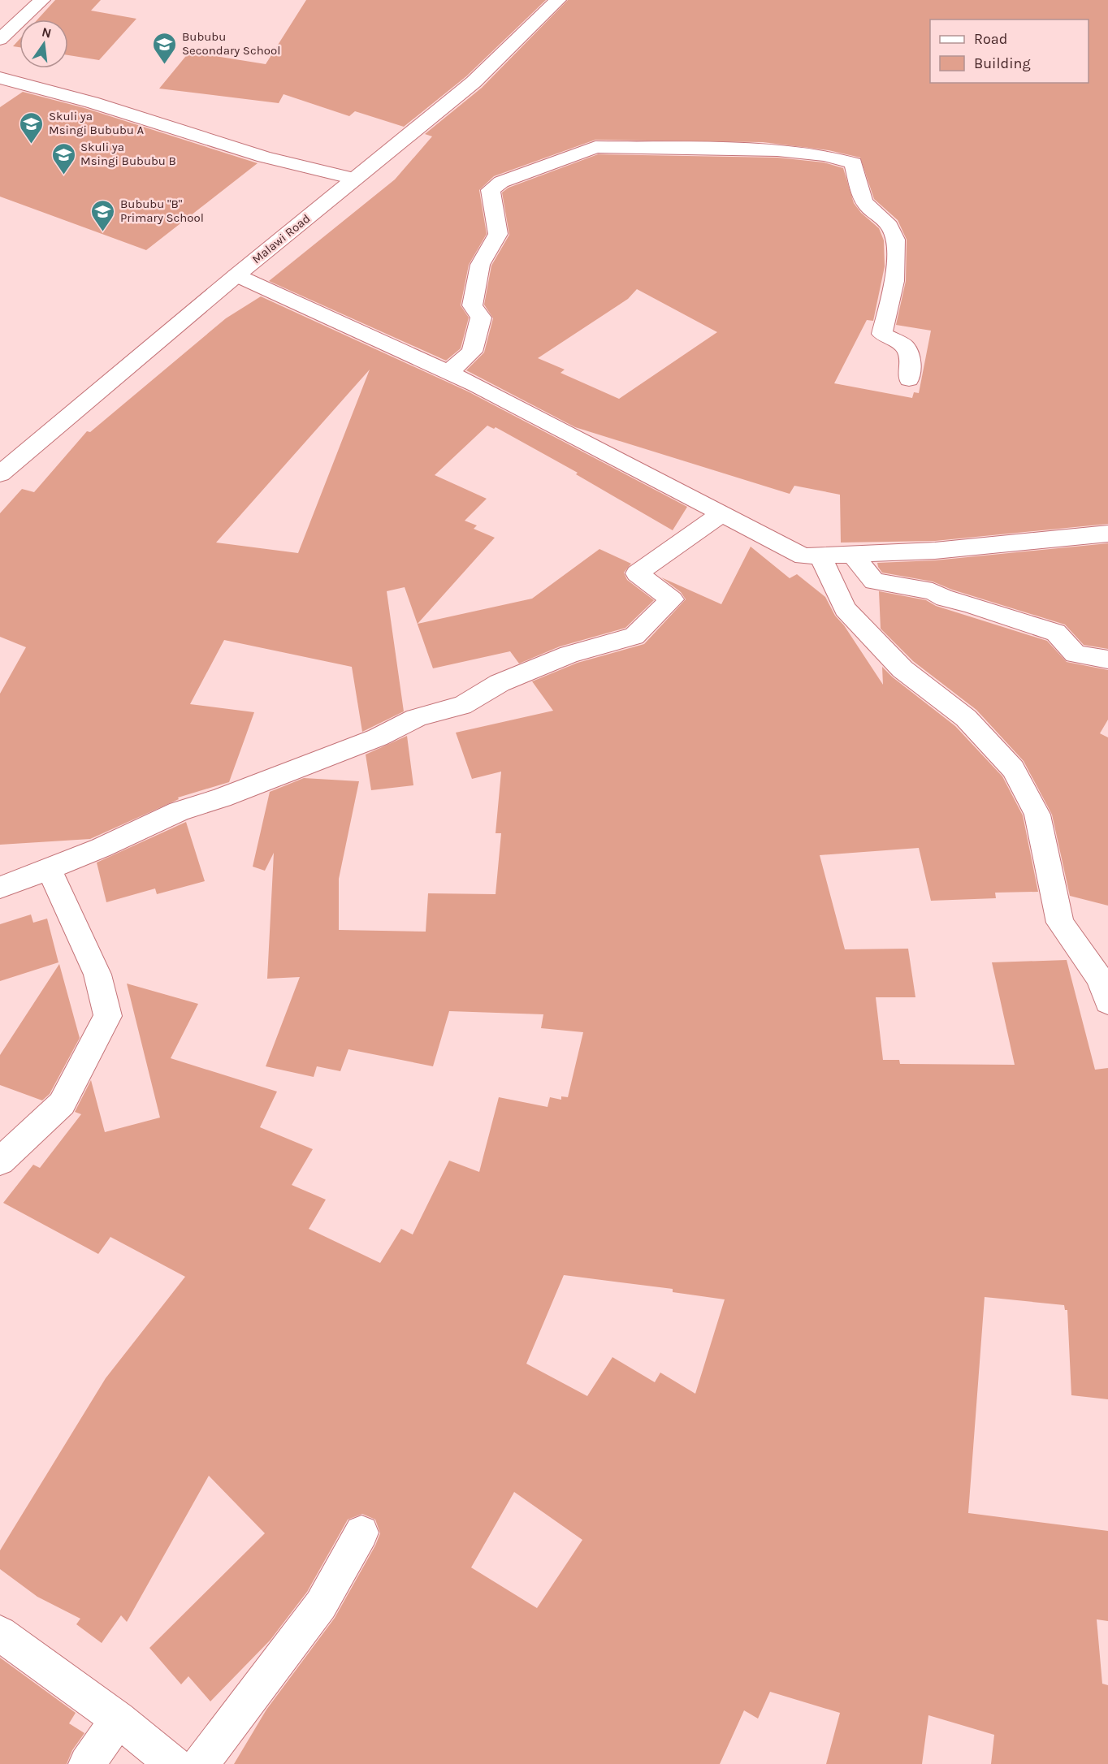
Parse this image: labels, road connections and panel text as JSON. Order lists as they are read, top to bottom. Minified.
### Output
{"streets":{"street":["Malawi Road"]},"places":{"school or university":["Bububu Secondary School","Skuli ya Msingi Bububu A","Skuli ya Msingi Bububu B","Bububu \"B\" Primary School"]},"legend":["Road","Building"],"north":"top"}
